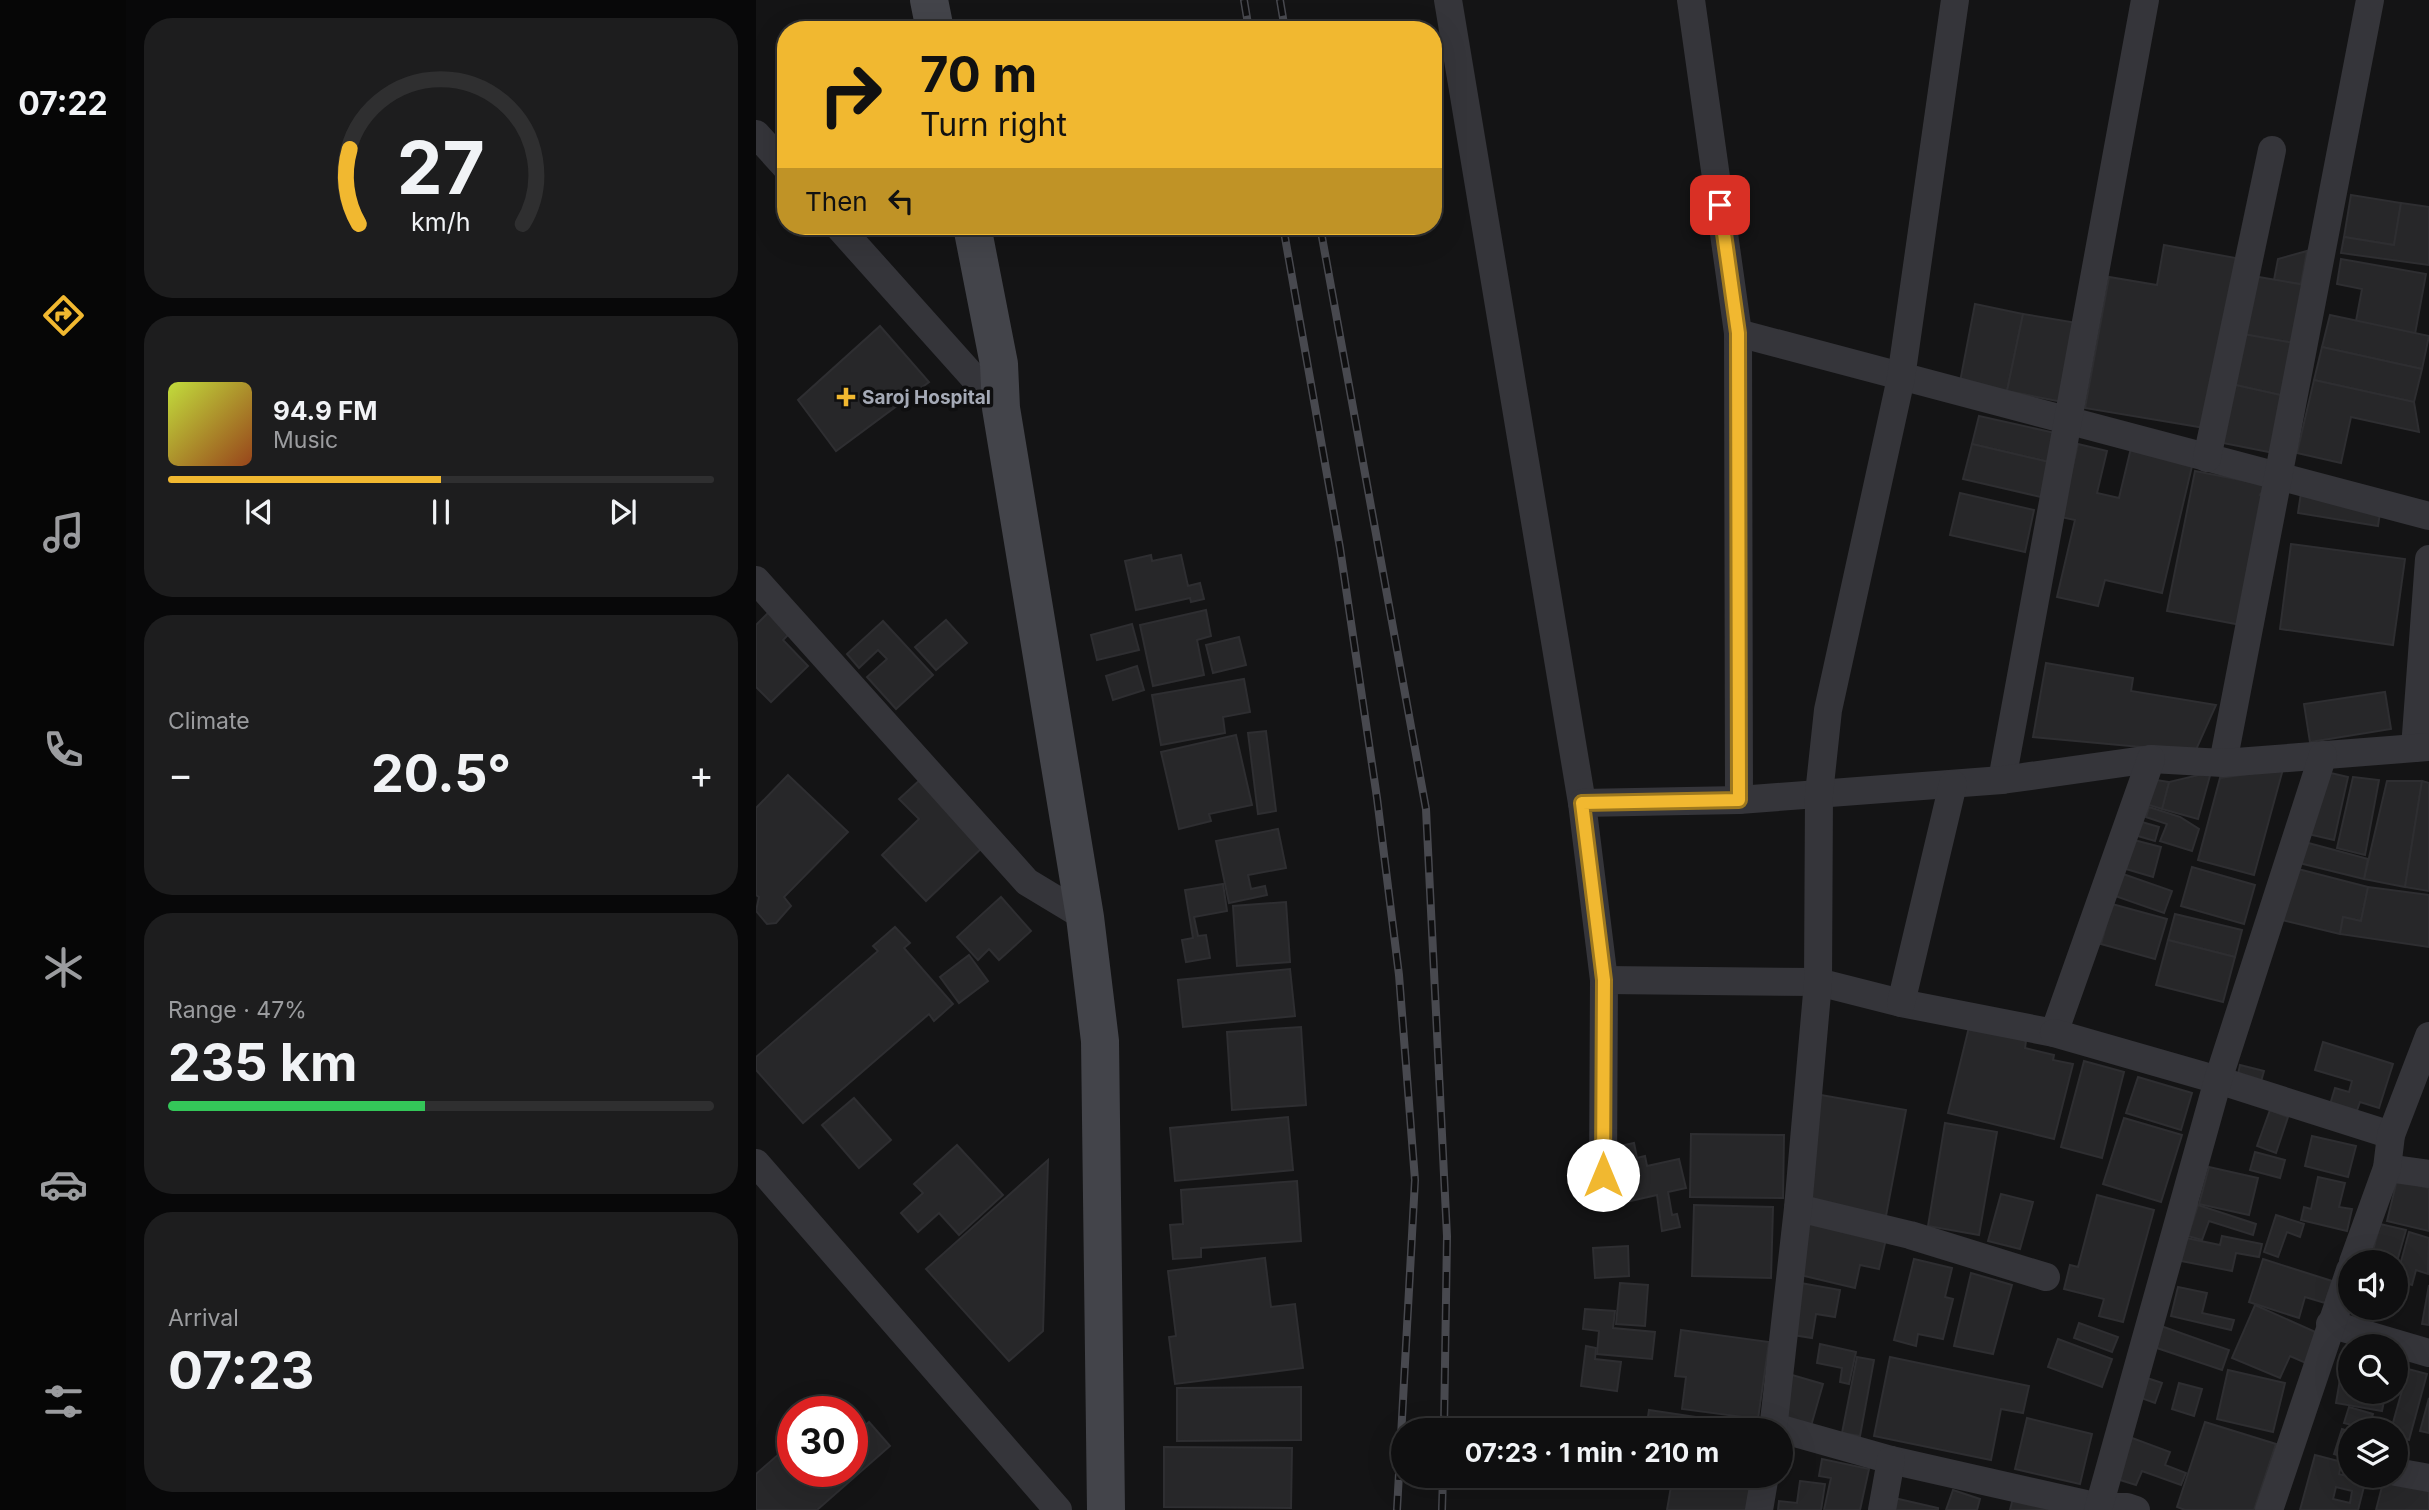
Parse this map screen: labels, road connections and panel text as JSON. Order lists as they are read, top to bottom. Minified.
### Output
{"places":{"health":["Saroj Hospital"]},"page":{"tabs":"07:22","turn":["70 m","Turn right"],"then":"Then","song":["94.9 FM","Music"],"tile":["Climate",["Range · 47%","235 km"],["Arrival","07:23"]],"heat":["−","20.5°","+"],"limit":"30","trip":"07:23 · 1 min · 210 m","gauge":["27","km/h"]}}
